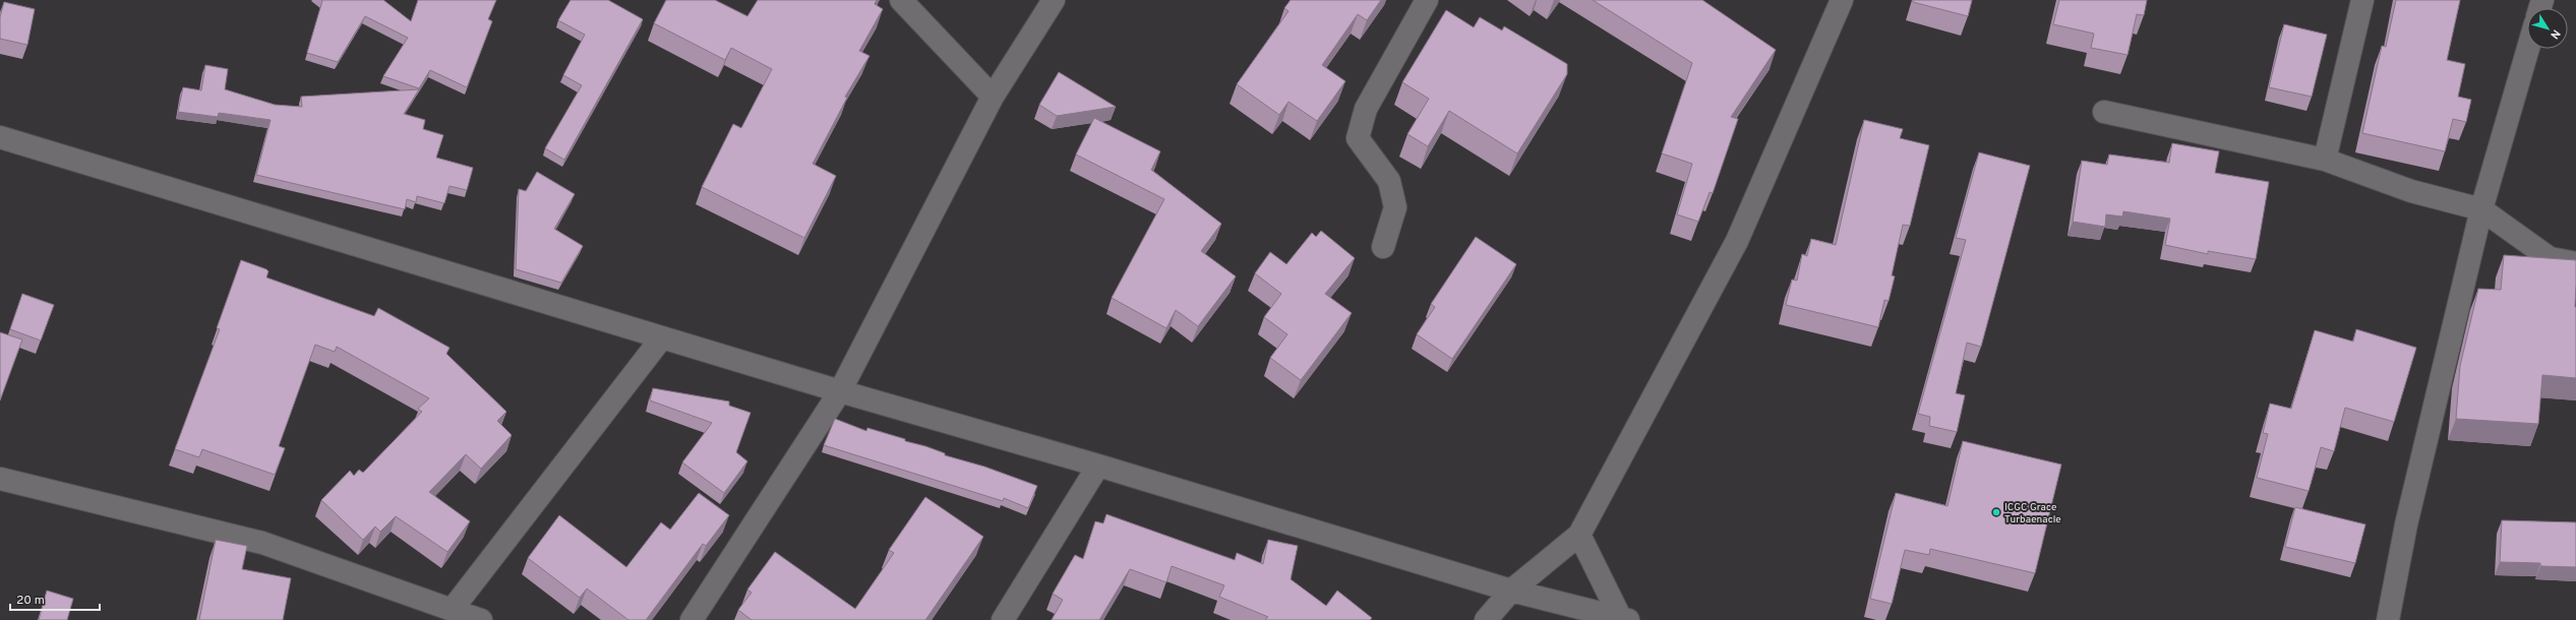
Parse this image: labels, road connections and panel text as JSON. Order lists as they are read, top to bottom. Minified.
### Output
{"places":["ICGC Grace Turbaenacle"],"scale_bar":"20 m","north":"bottom right"}
